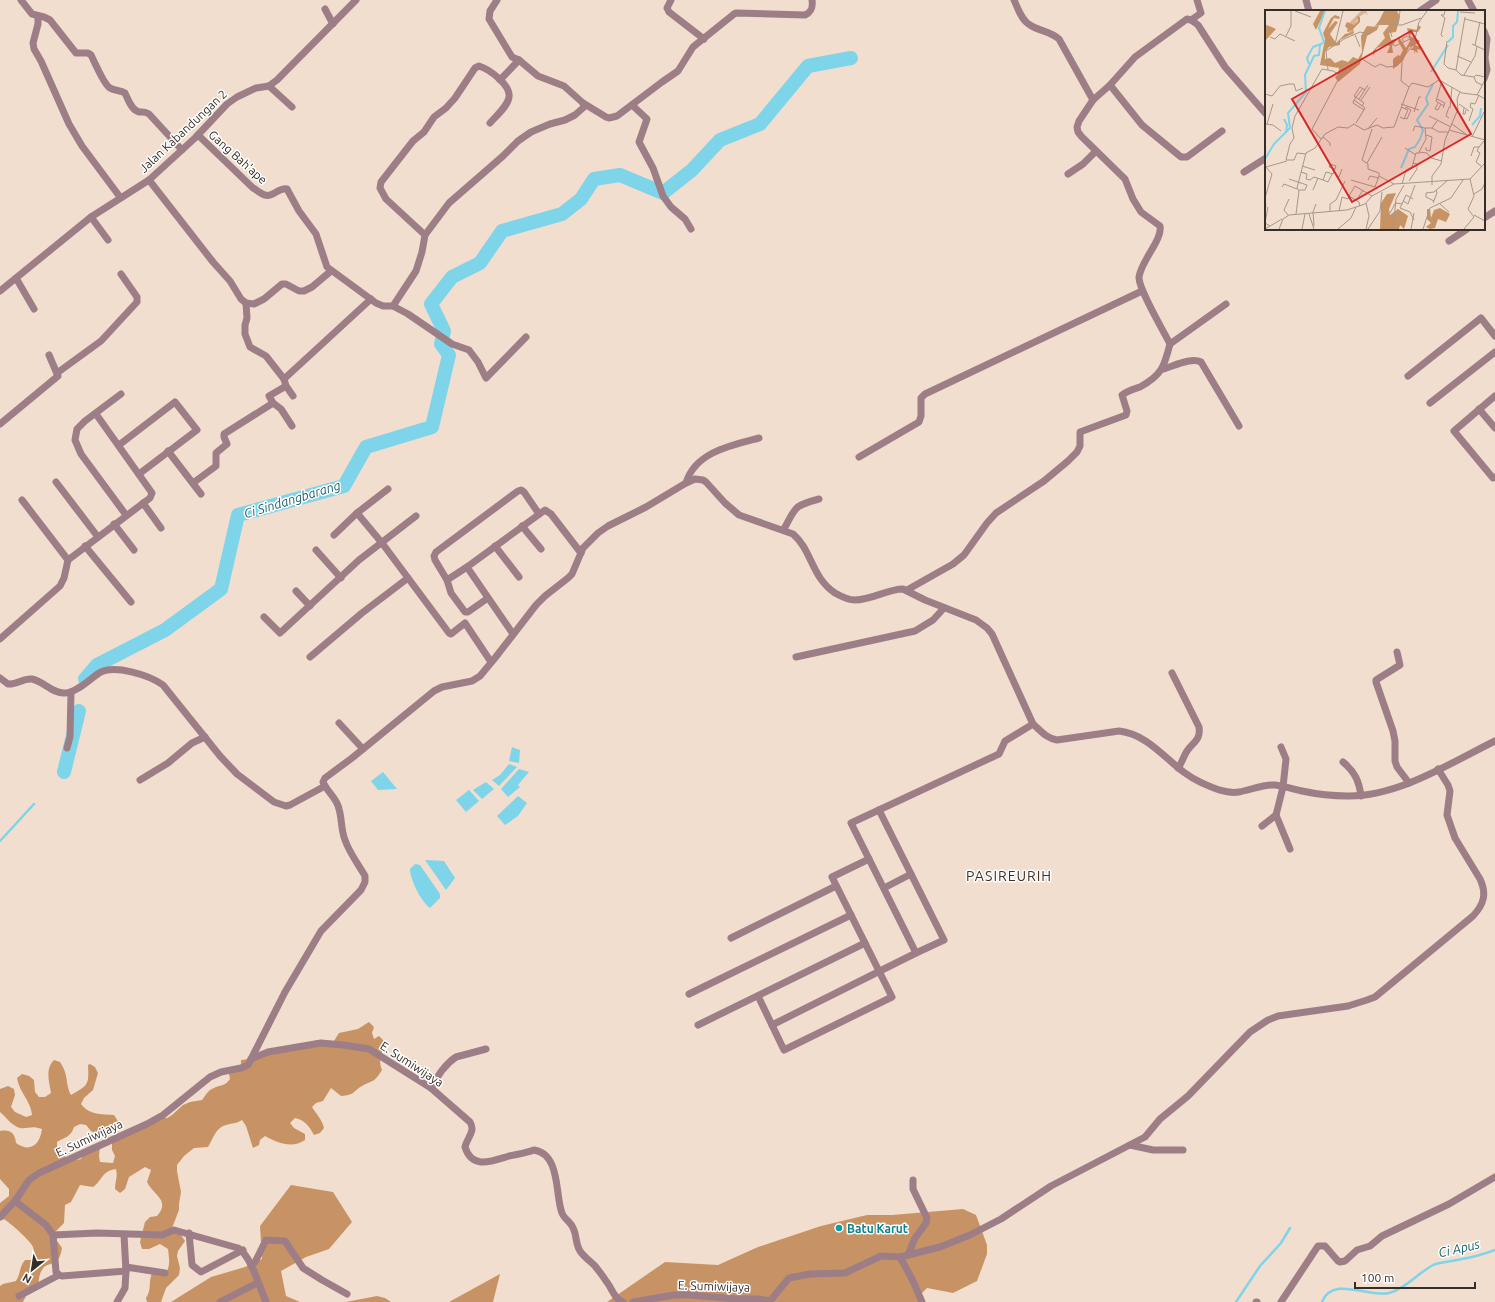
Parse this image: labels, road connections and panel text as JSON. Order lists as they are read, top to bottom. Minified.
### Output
{"streets":{"street":["Jalan Kabandungan 2","Gang Bah'ape","E. Sumiwijaya"]},"crossings":[["Jalan Kabandungan 2","Gang Bah'ape"]],"districts":["PASIREURIH"],"water":["Ci Sindangbarang","Ci Apus"],"places":["Batu Karut"],"scale_bar":"100 m","north":"bottom left"}
